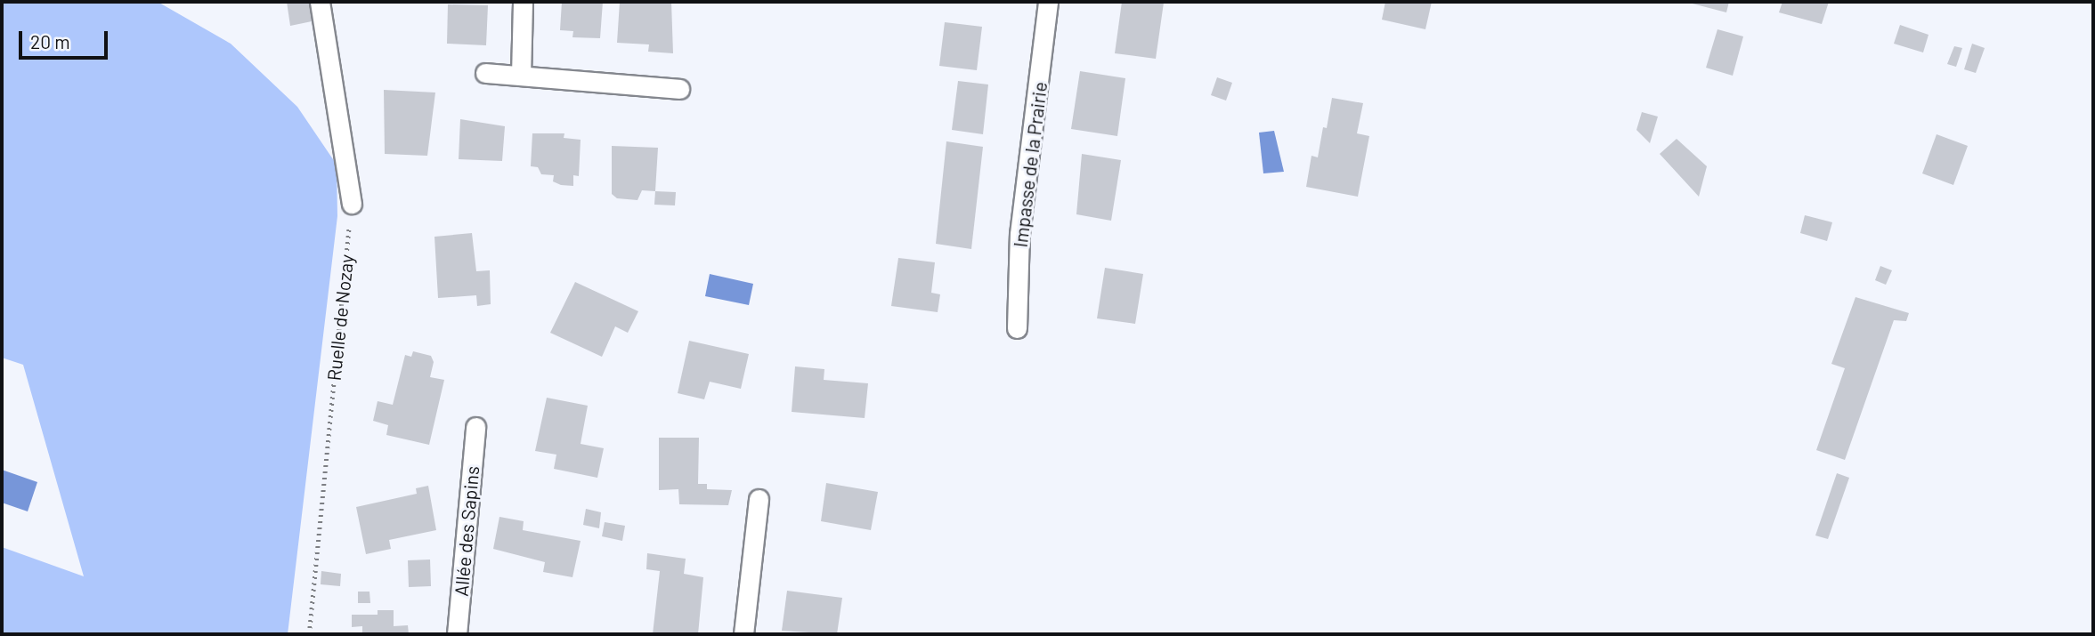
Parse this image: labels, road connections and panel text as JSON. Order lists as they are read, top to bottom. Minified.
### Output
{"streets":{"lane":["Impasse de la Prairie","Allée des Sapins"],"path":["Ruelle de Nozay"]},"scale_bar":"20 m"}
